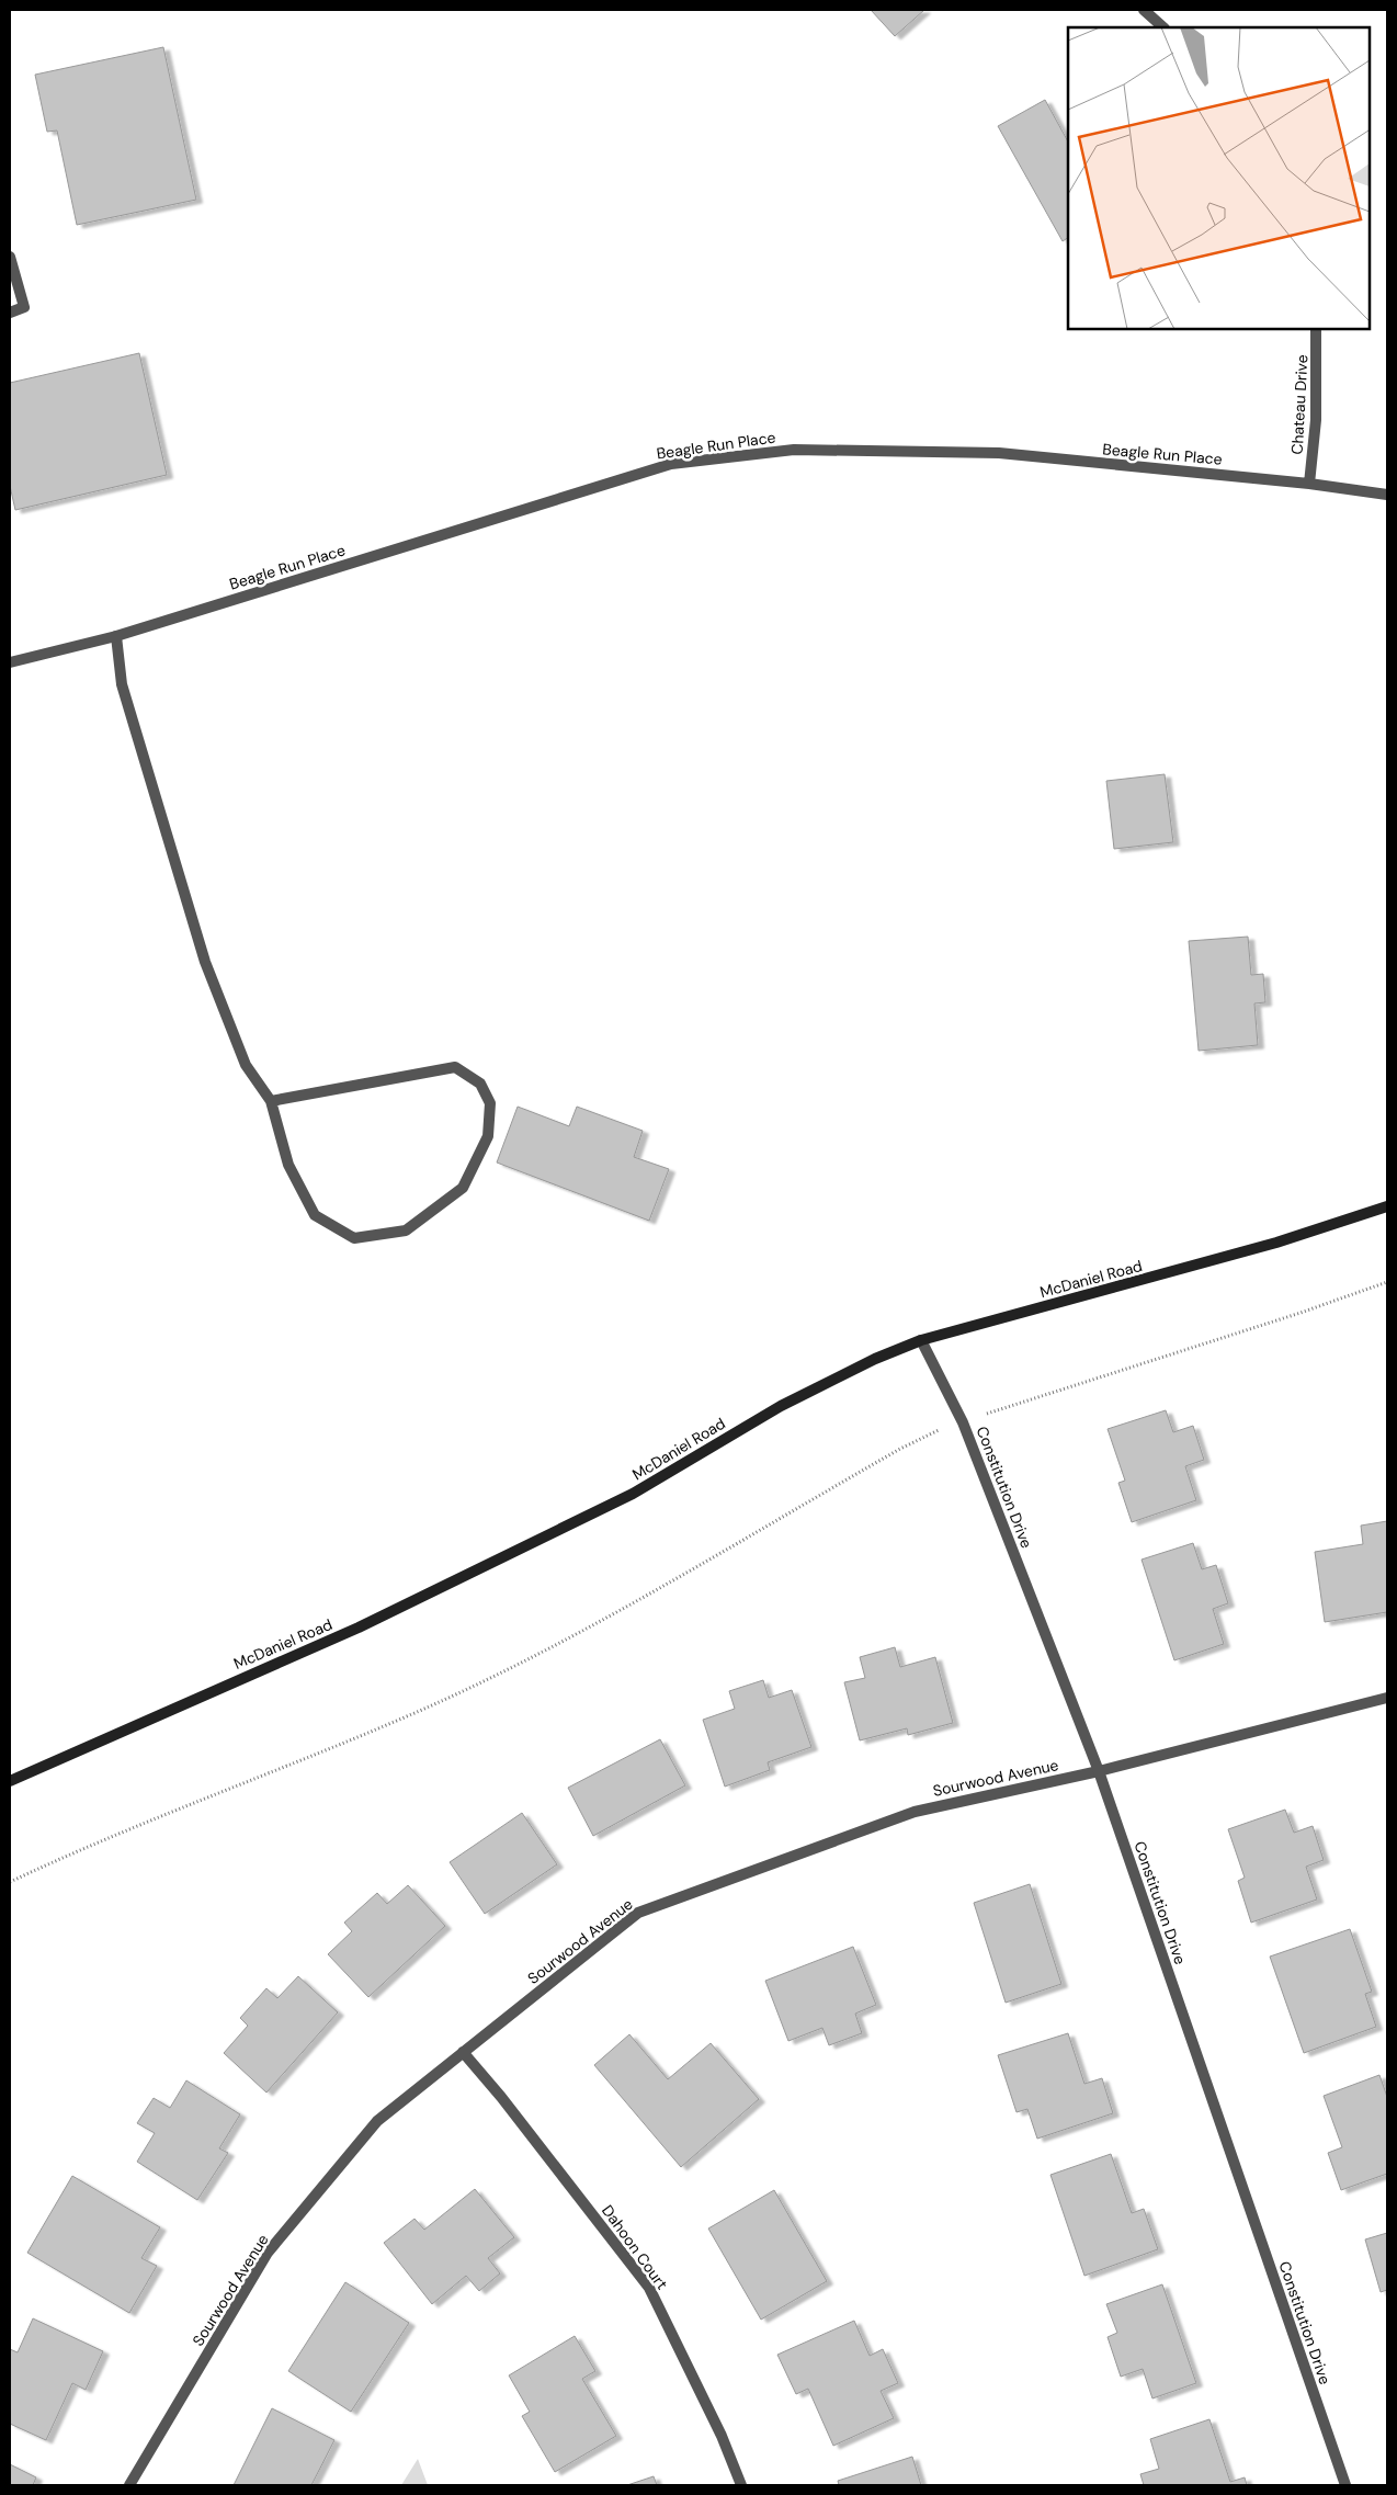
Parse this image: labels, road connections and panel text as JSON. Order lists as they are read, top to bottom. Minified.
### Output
{"streets":{"main road":["McDaniel Road"],"street":["Chateau Drive","Beagle Run Place","Constitution Drive","Sourwood Avenue","Dahoon Court"]},"crossings":[["Chateau Drive","Beagle Run Place"],["McDaniel Road","Constitution Drive"],["Constitution Drive","Sourwood Avenue"],["Sourwood Avenue","Dahoon Court"]]}
